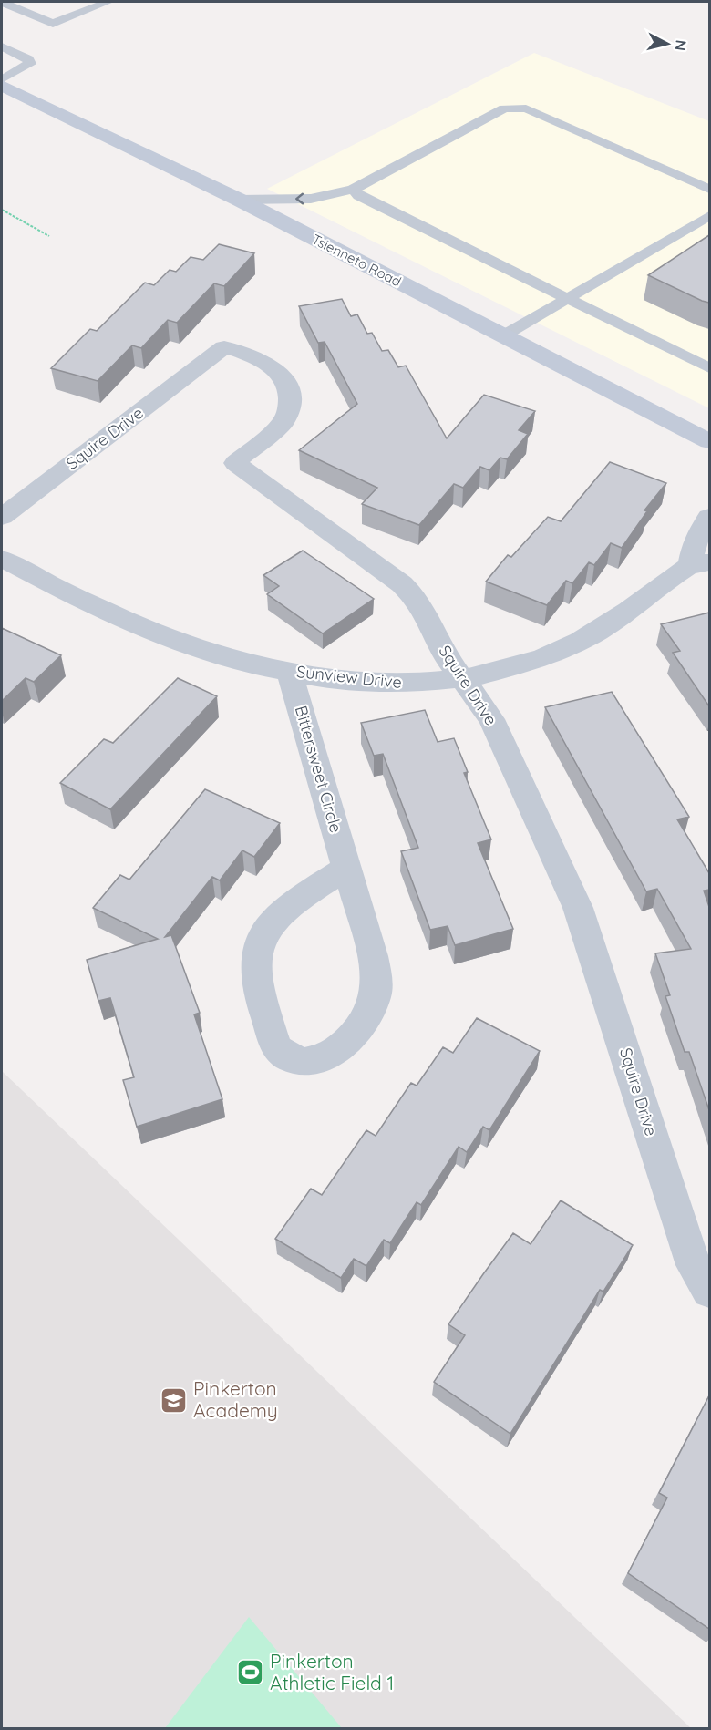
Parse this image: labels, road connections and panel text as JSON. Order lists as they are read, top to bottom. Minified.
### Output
{"streets":{"street":["Tsienneto Road","Squire Drive","Sunview Drive","Bittersweet Circle"]},"crossings":[["Squire Drive","Sunview Drive"],["Sunview Drive","Bittersweet Circle"]],"places":{"school or university":["Pinkerton Academy"],"sports":["Pinkerton Athletic Field 1"]},"north":"right"}
